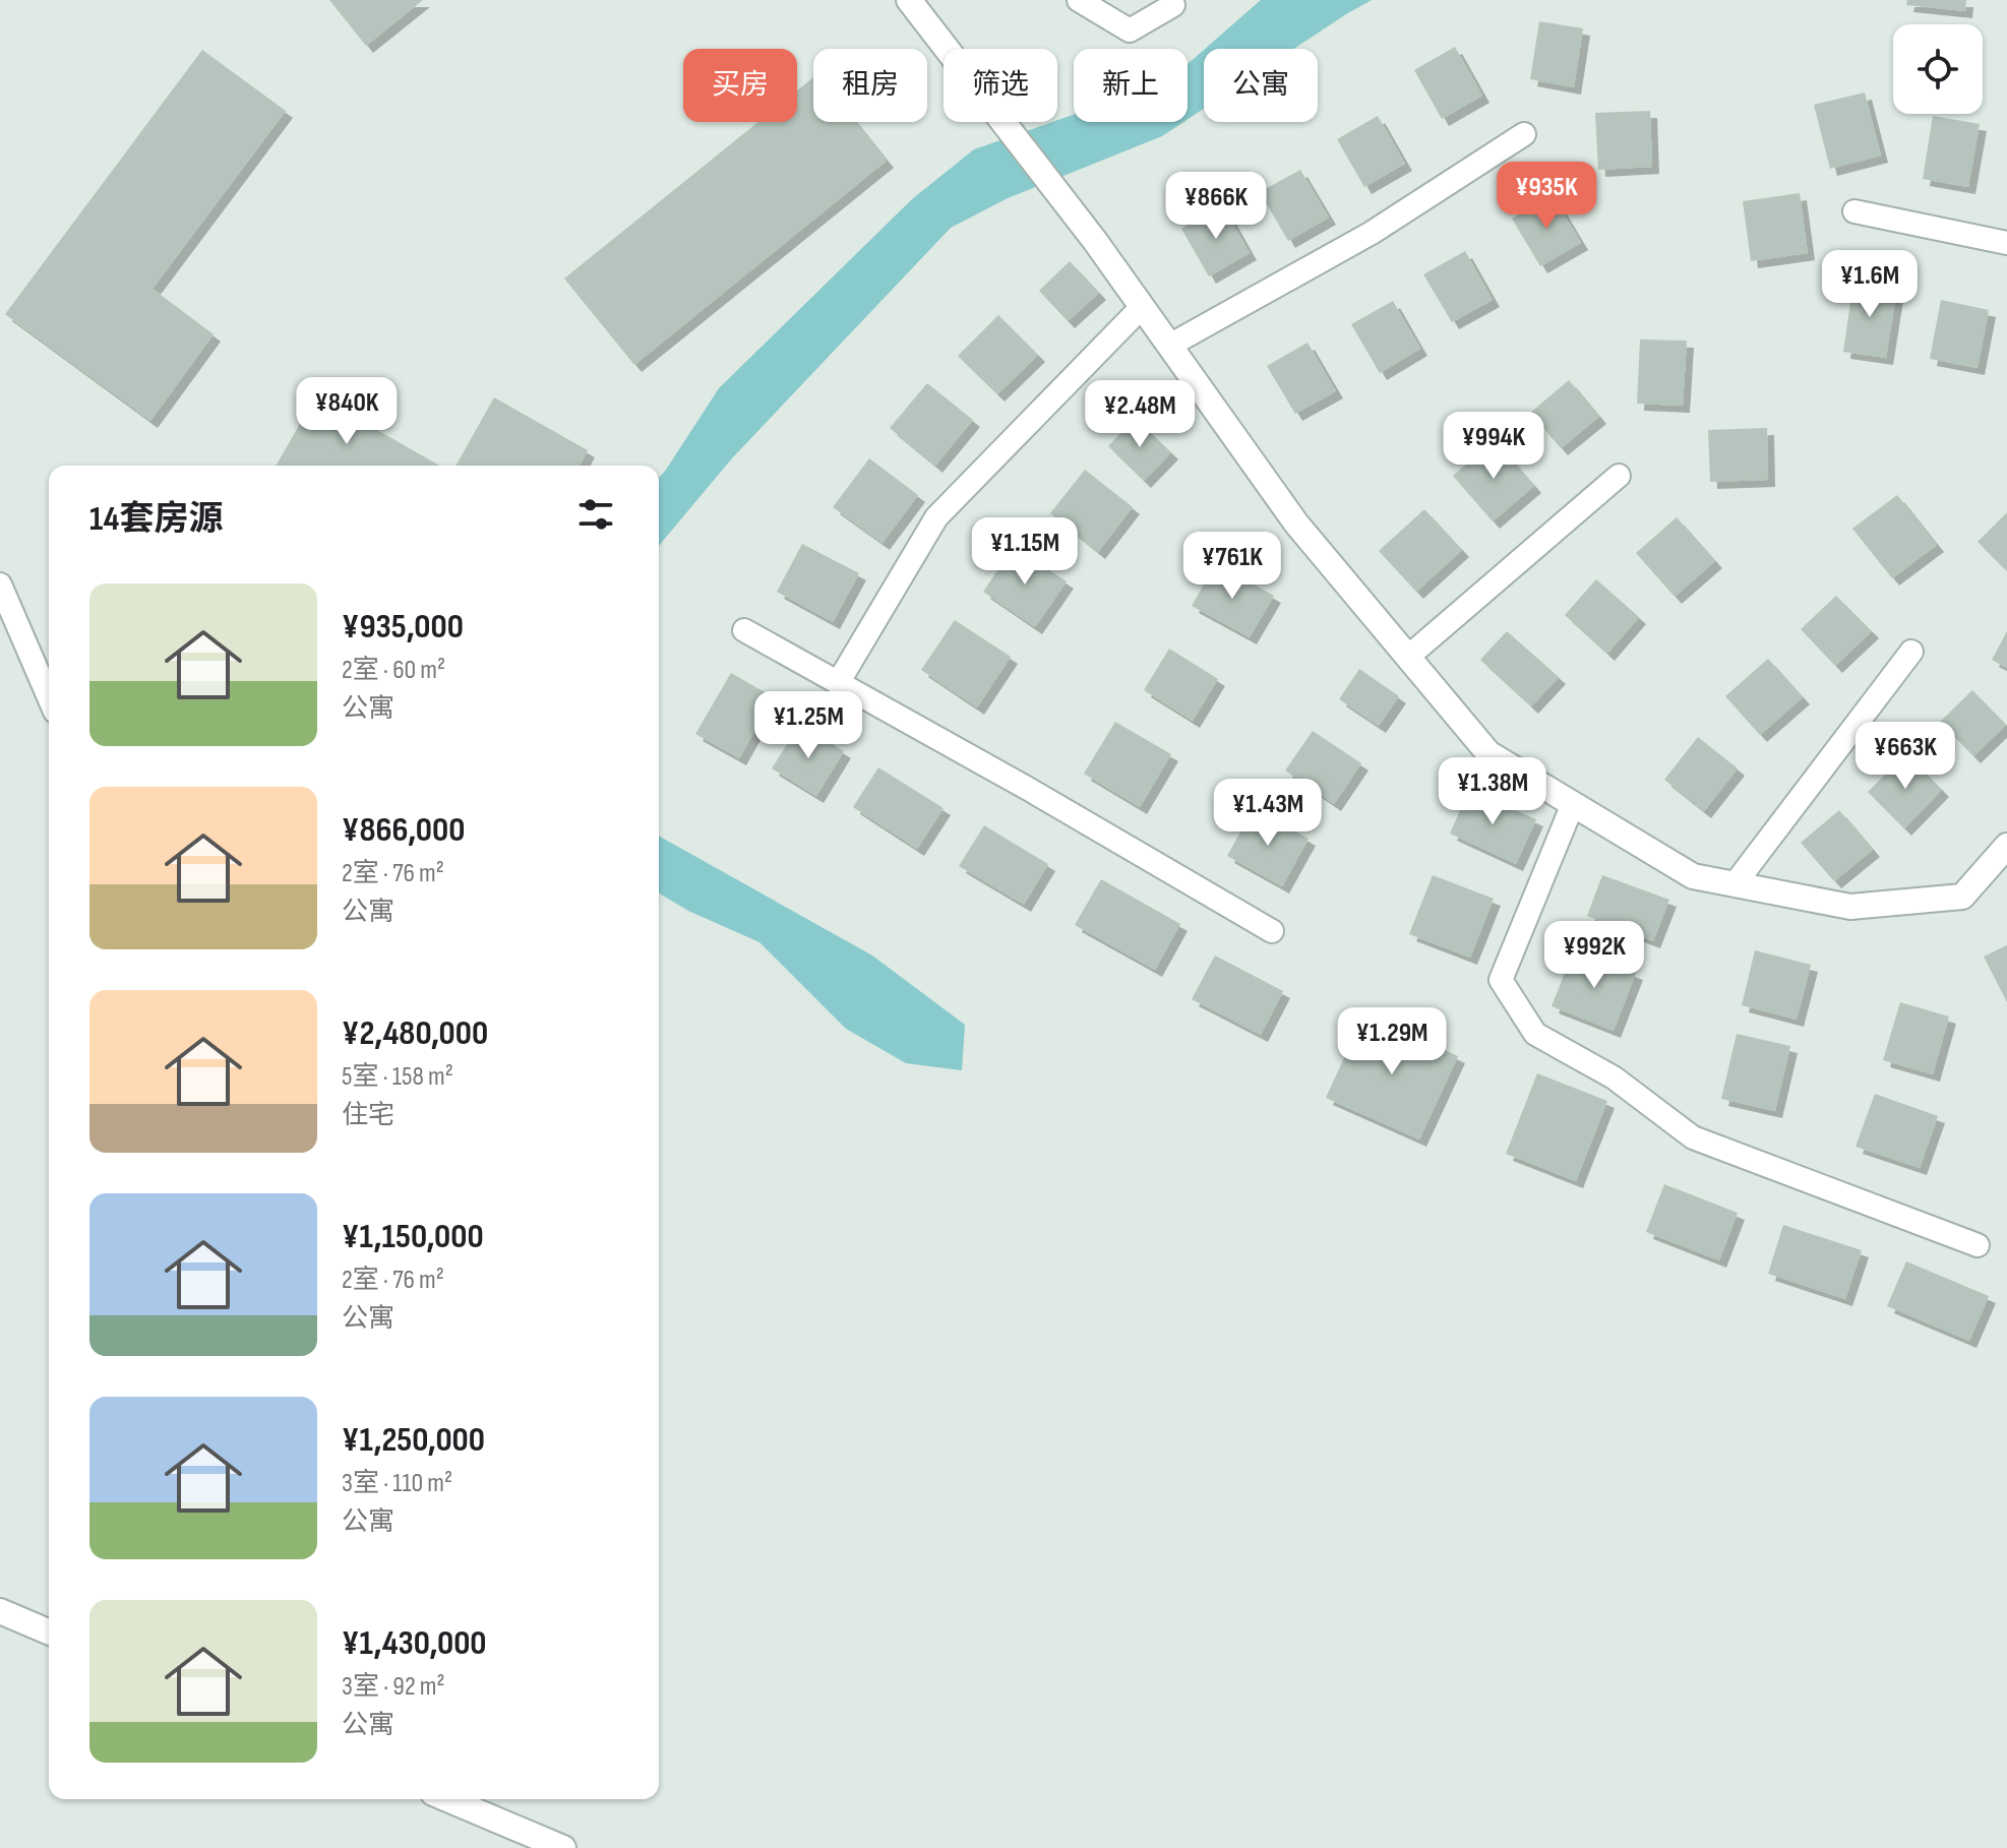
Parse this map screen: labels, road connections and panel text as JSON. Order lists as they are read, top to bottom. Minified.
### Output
{"page":{"chip":["买房","租房","筛选","新上","公寓"],"price":["¥935K","¥866K","¥1.6M","¥840K","¥2.48M","¥994K","¥1.15M","¥761K","¥1.25M","¥663K","¥1.38M","¥1.43M","¥992K","¥1.29M"],"heading":"14套房源","list":[{"name":"¥935,000","note":"2室 · 60 m² · 公寓"},{"name":"¥866,000","note":"2室 · 76 m² · 公寓"},{"name":"¥2,480,000","note":"5室 · 158 m² · 住宅"},{"name":"¥1,150,000","note":"2室 · 76 m² · 公寓"},{"name":"¥1,250,000","note":"3室 · 110 m² · 公寓"},{"name":"¥1,430,000","note":"3室 · 92 m² · 公寓"}]}}
